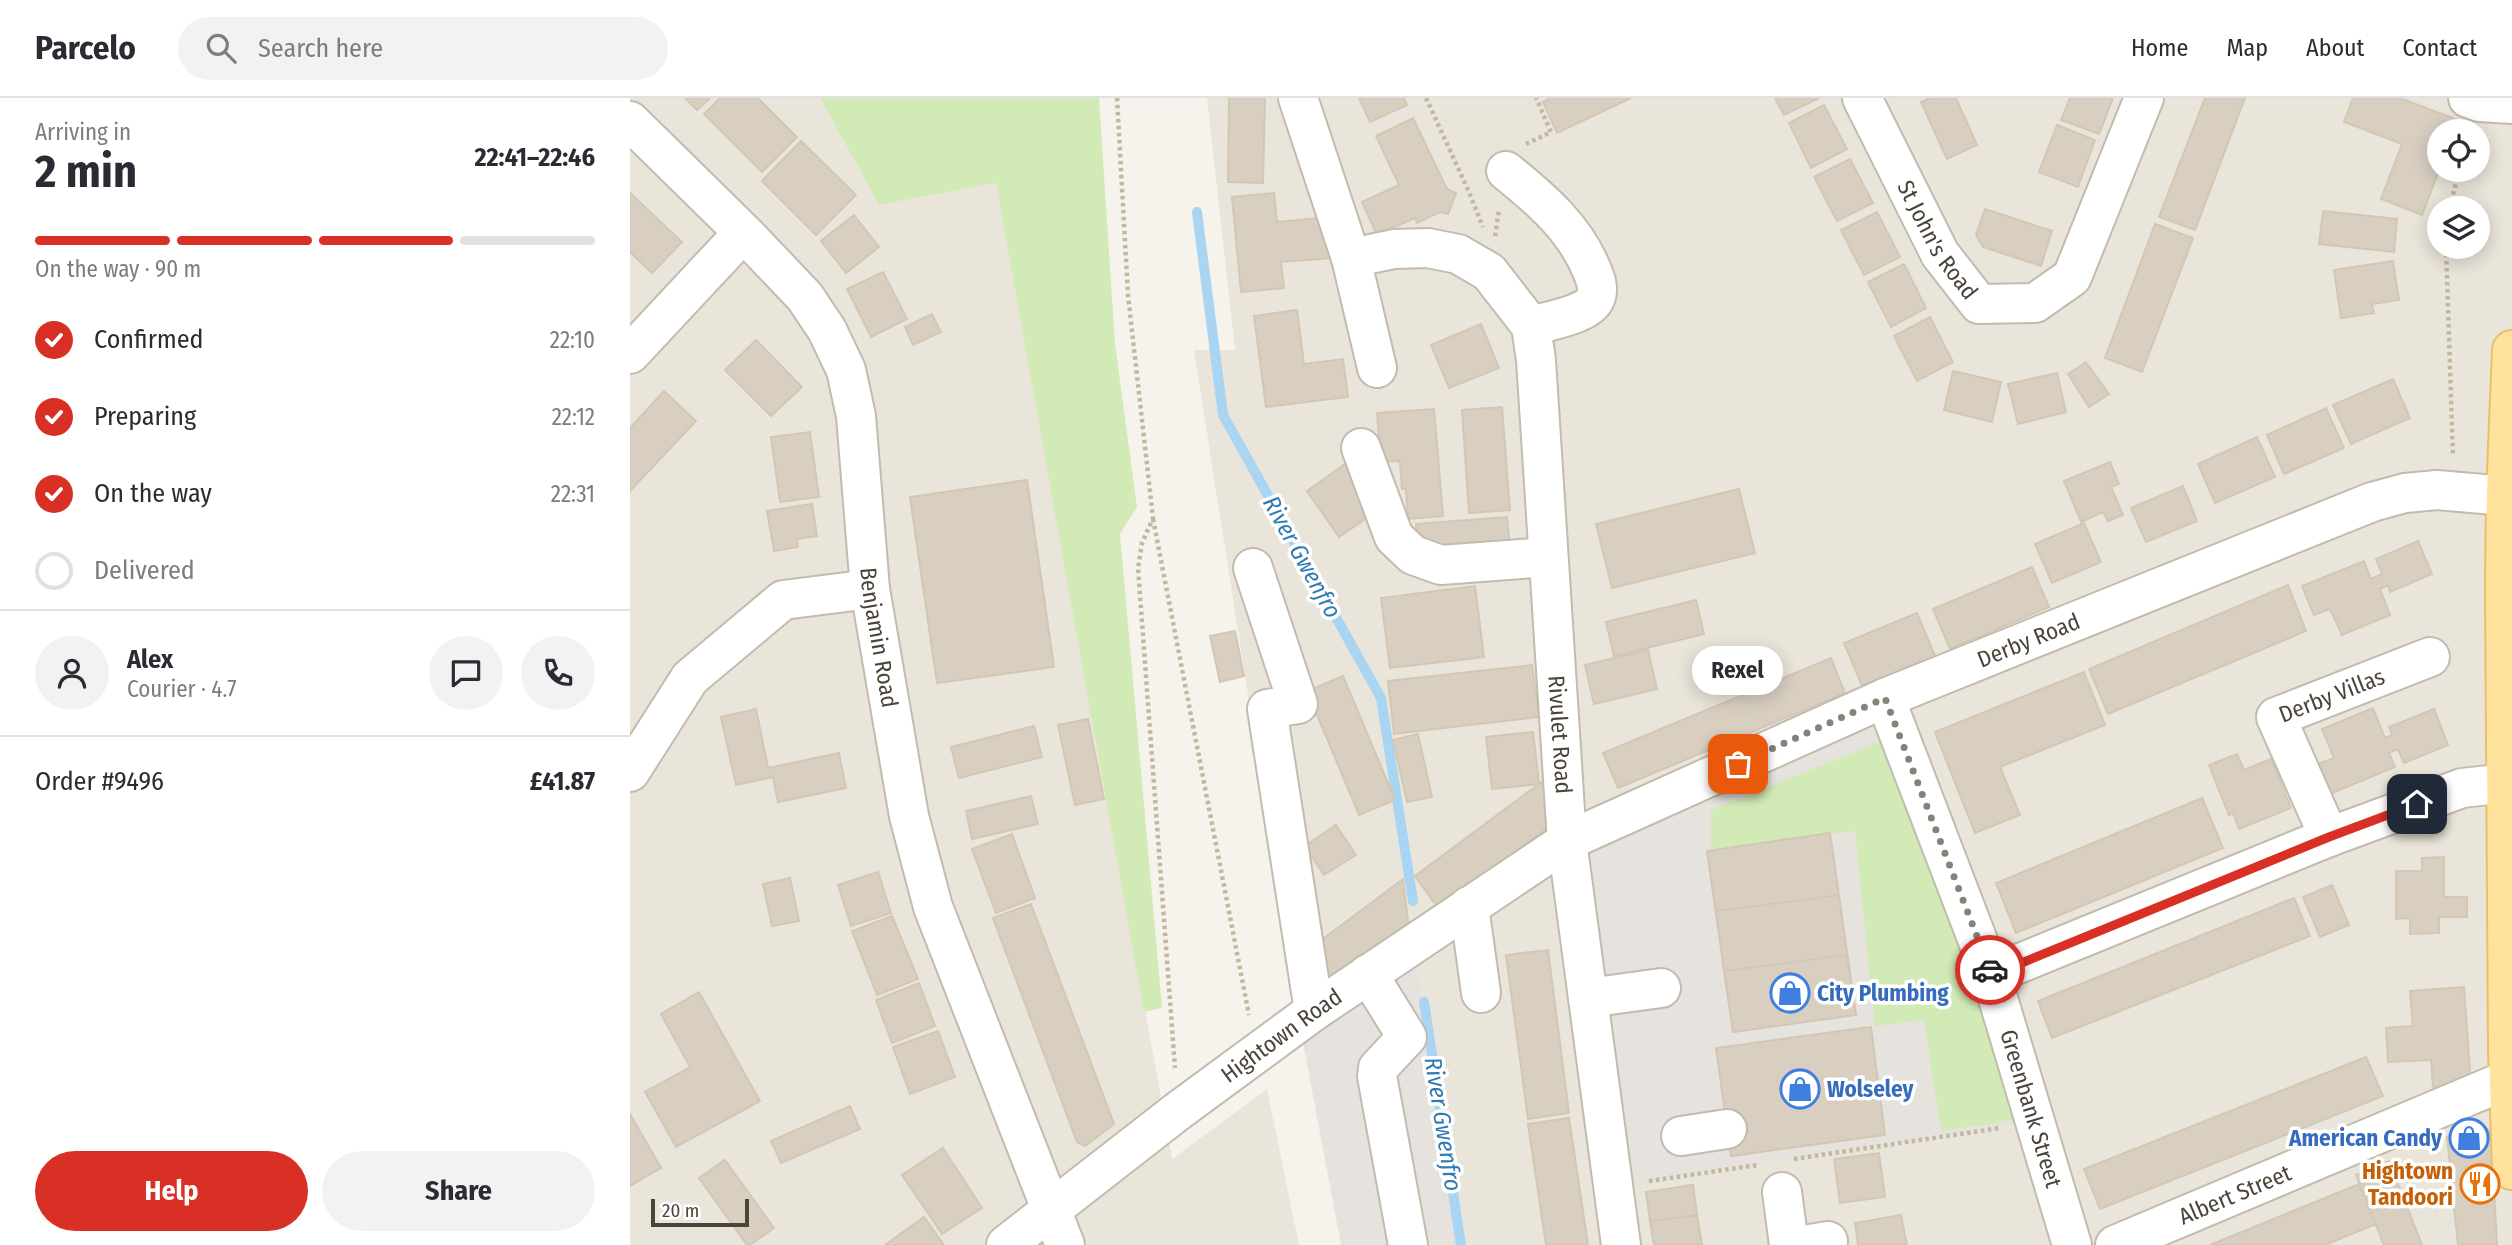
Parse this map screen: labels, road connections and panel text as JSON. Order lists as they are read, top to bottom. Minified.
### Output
{"streets":{"street":["St John's Road","Benjamin Road","Derby Road","Derby Villas","Rivulet Road","Hightown Road","Greenbank Street","Albert Street"]},"crossings":[["Benjamin Road","Hightown Road"],["Derby Road","Rivulet Road"],["Derby Road","Hightown Road"],["Derby Road","Greenbank Street"],["Rivulet Road","Hightown Road"]],"water":["River Gwenfro"],"places":{"other":["Rexel"],"shop":["City Plumbing","Wolseley","American Candy"],"restaurant":["Hightown Tandoori"]},"scale_bar":"20 m","page":{"header":"Parcelo","search":"Search here","nav":["Home","Map","About","Contact"],"heading":["2 min","Arriving in","22:41–22:46"],"panel":["Alex","Courier · 4.7","Order #9496","£41.87"],"bar":"On the way · 90 m","list":[["Confirmed","22:10"],["Preparing","22:12"],["On the way","22:31"],"Delivered"],"bubble":"Rexel","buttons":["Help","Share"],"scale":"20 m"}}
